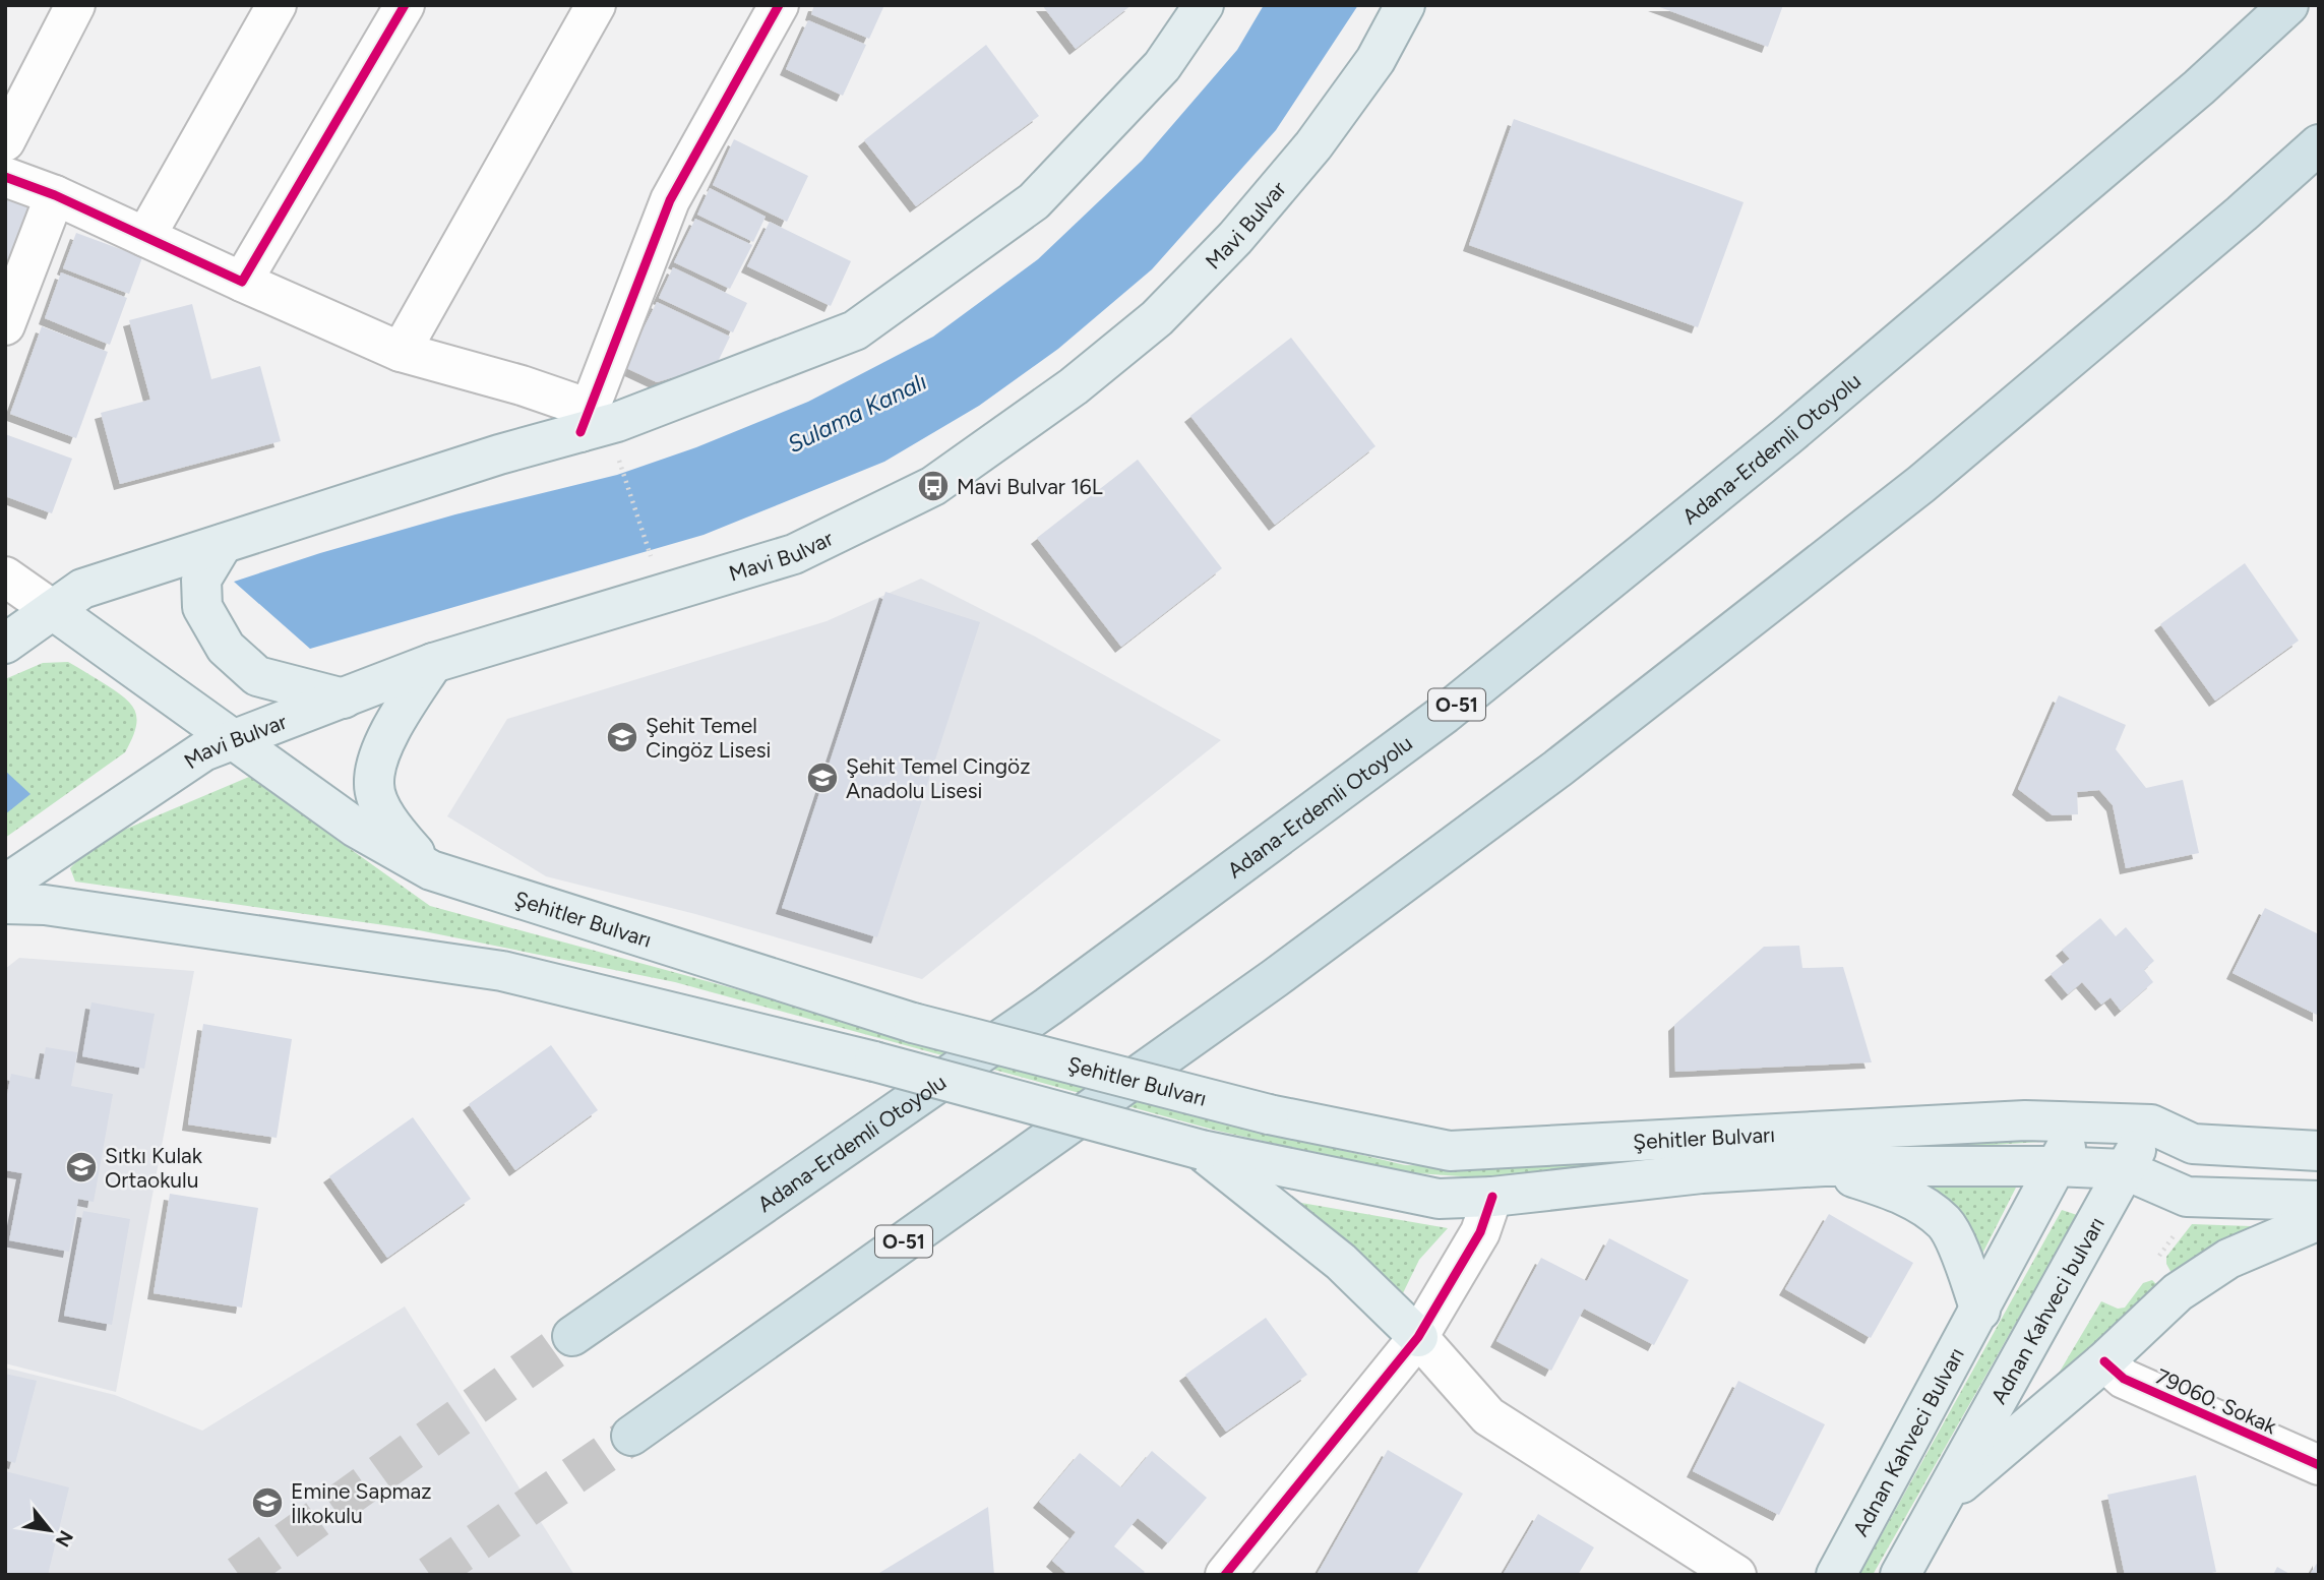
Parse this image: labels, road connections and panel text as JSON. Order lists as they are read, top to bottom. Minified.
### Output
{"streets":{"highway":["Adana-Erdemli Otoyolu","O-51"],"main road":["Mavi Bulvar","Şehitler Bulvarı","Adnan Kahveci bulvarı","Adnan Kahveci Bulvarı"],"street":["79060. Sokak"]},"crossings":[["Mavi Bulvar","Şehitler Bulvarı"],["Şehitler Bulvarı","Adnan Kahveci bulvarı"]],"water":["Sulama Kanalı"],"places":{"bus stop":["Mavi Bulvar 16L"],"school or university":["Şehit Temel Cingöz Lisesi","Şehit Temel Cingöz Anadolu Lisesi","Sıtkı Kulak Ortaokulu","Emine Sapmaz İlkokulu"]},"north":"bottom right"}
